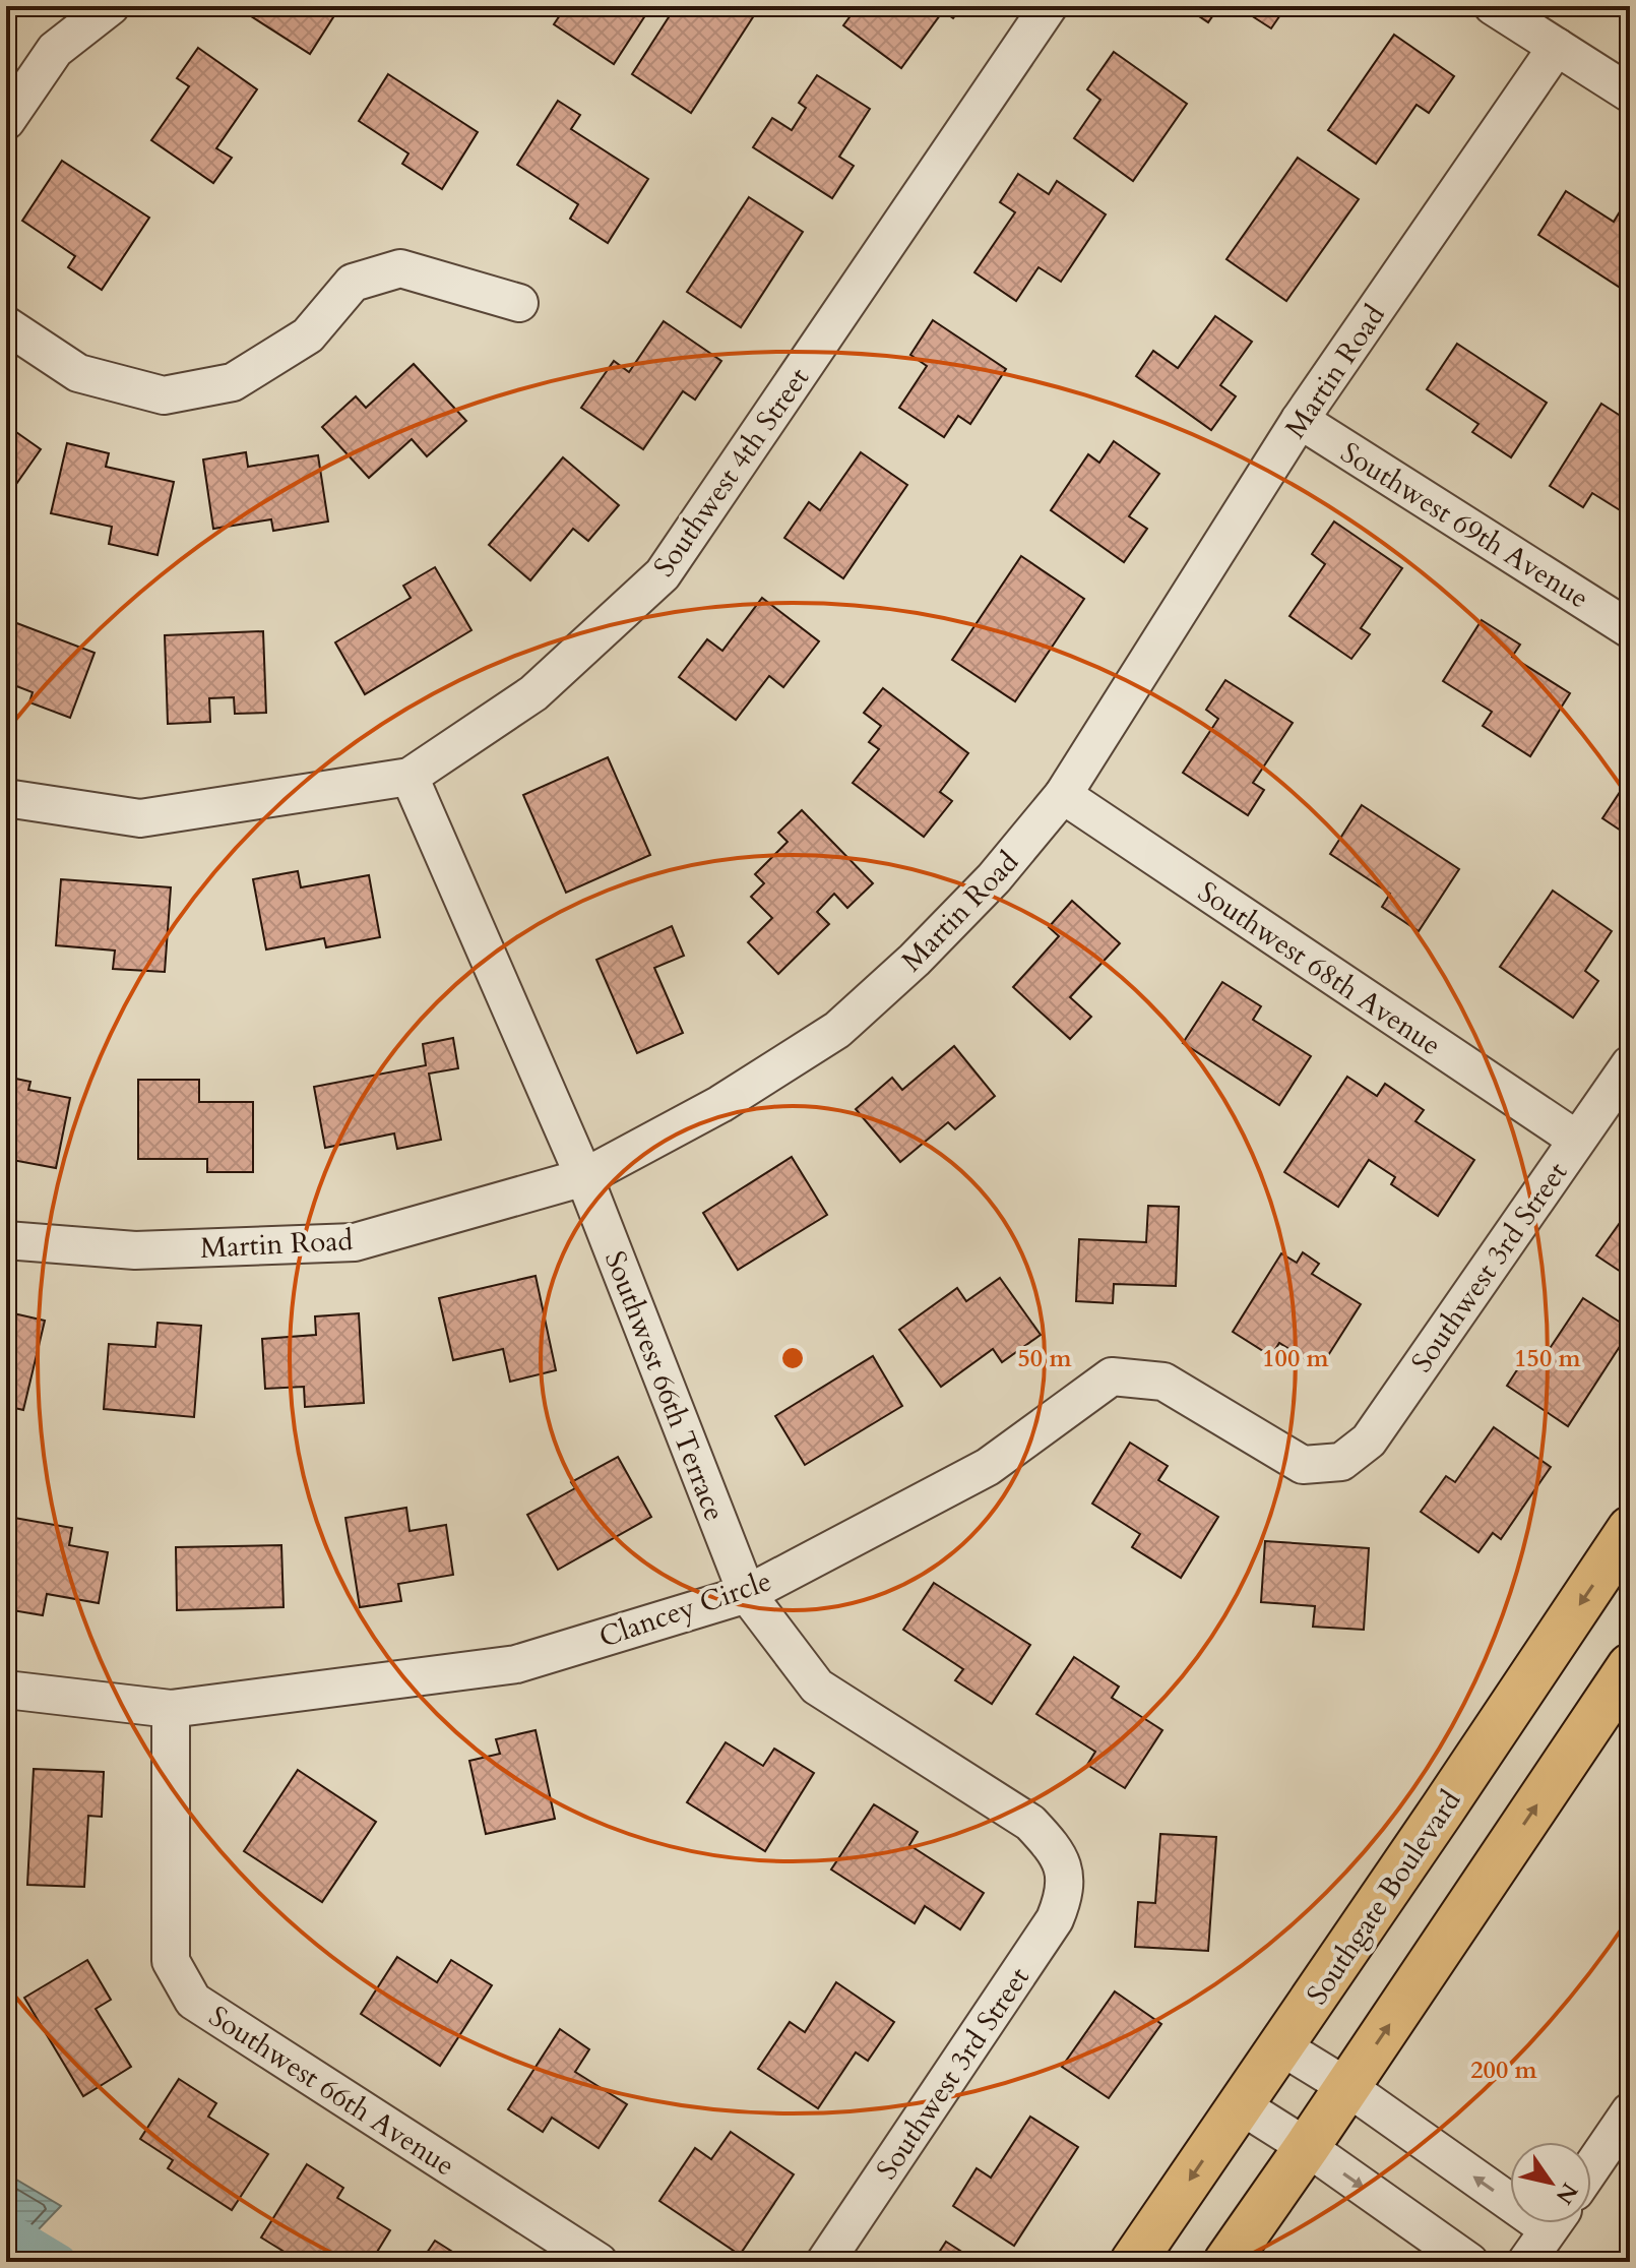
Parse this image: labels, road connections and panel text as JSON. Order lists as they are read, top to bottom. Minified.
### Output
{"streets":{"main road":["Southgate Boulevard"],"street":["Martin Road","Southwest 4th Street","Southwest 69th Avenue","Southwest 68th Avenue","Southwest 3rd Street","Southwest 66th Terrace","Clancey Circle","Southwest 66th Avenue"]},"crossings":[["Martin Road","Southwest 69th Avenue"],["Martin Road","Southwest 68th Avenue"],["Martin Road","Southwest 66th Terrace"],["Southwest 4th Street","Southwest 66th Terrace"],["Southwest 68th Avenue","Southwest 3rd Street"],["Southwest 3rd Street","Southwest 66th Terrace"],["Southwest 3rd Street","Clancey Circle"],["Southwest 66th Terrace","Clancey Circle"],["Clancey Circle","Southwest 66th Avenue"]],"north":"bottom right","rings":["50 m","100 m","150 m","200 m"]}
